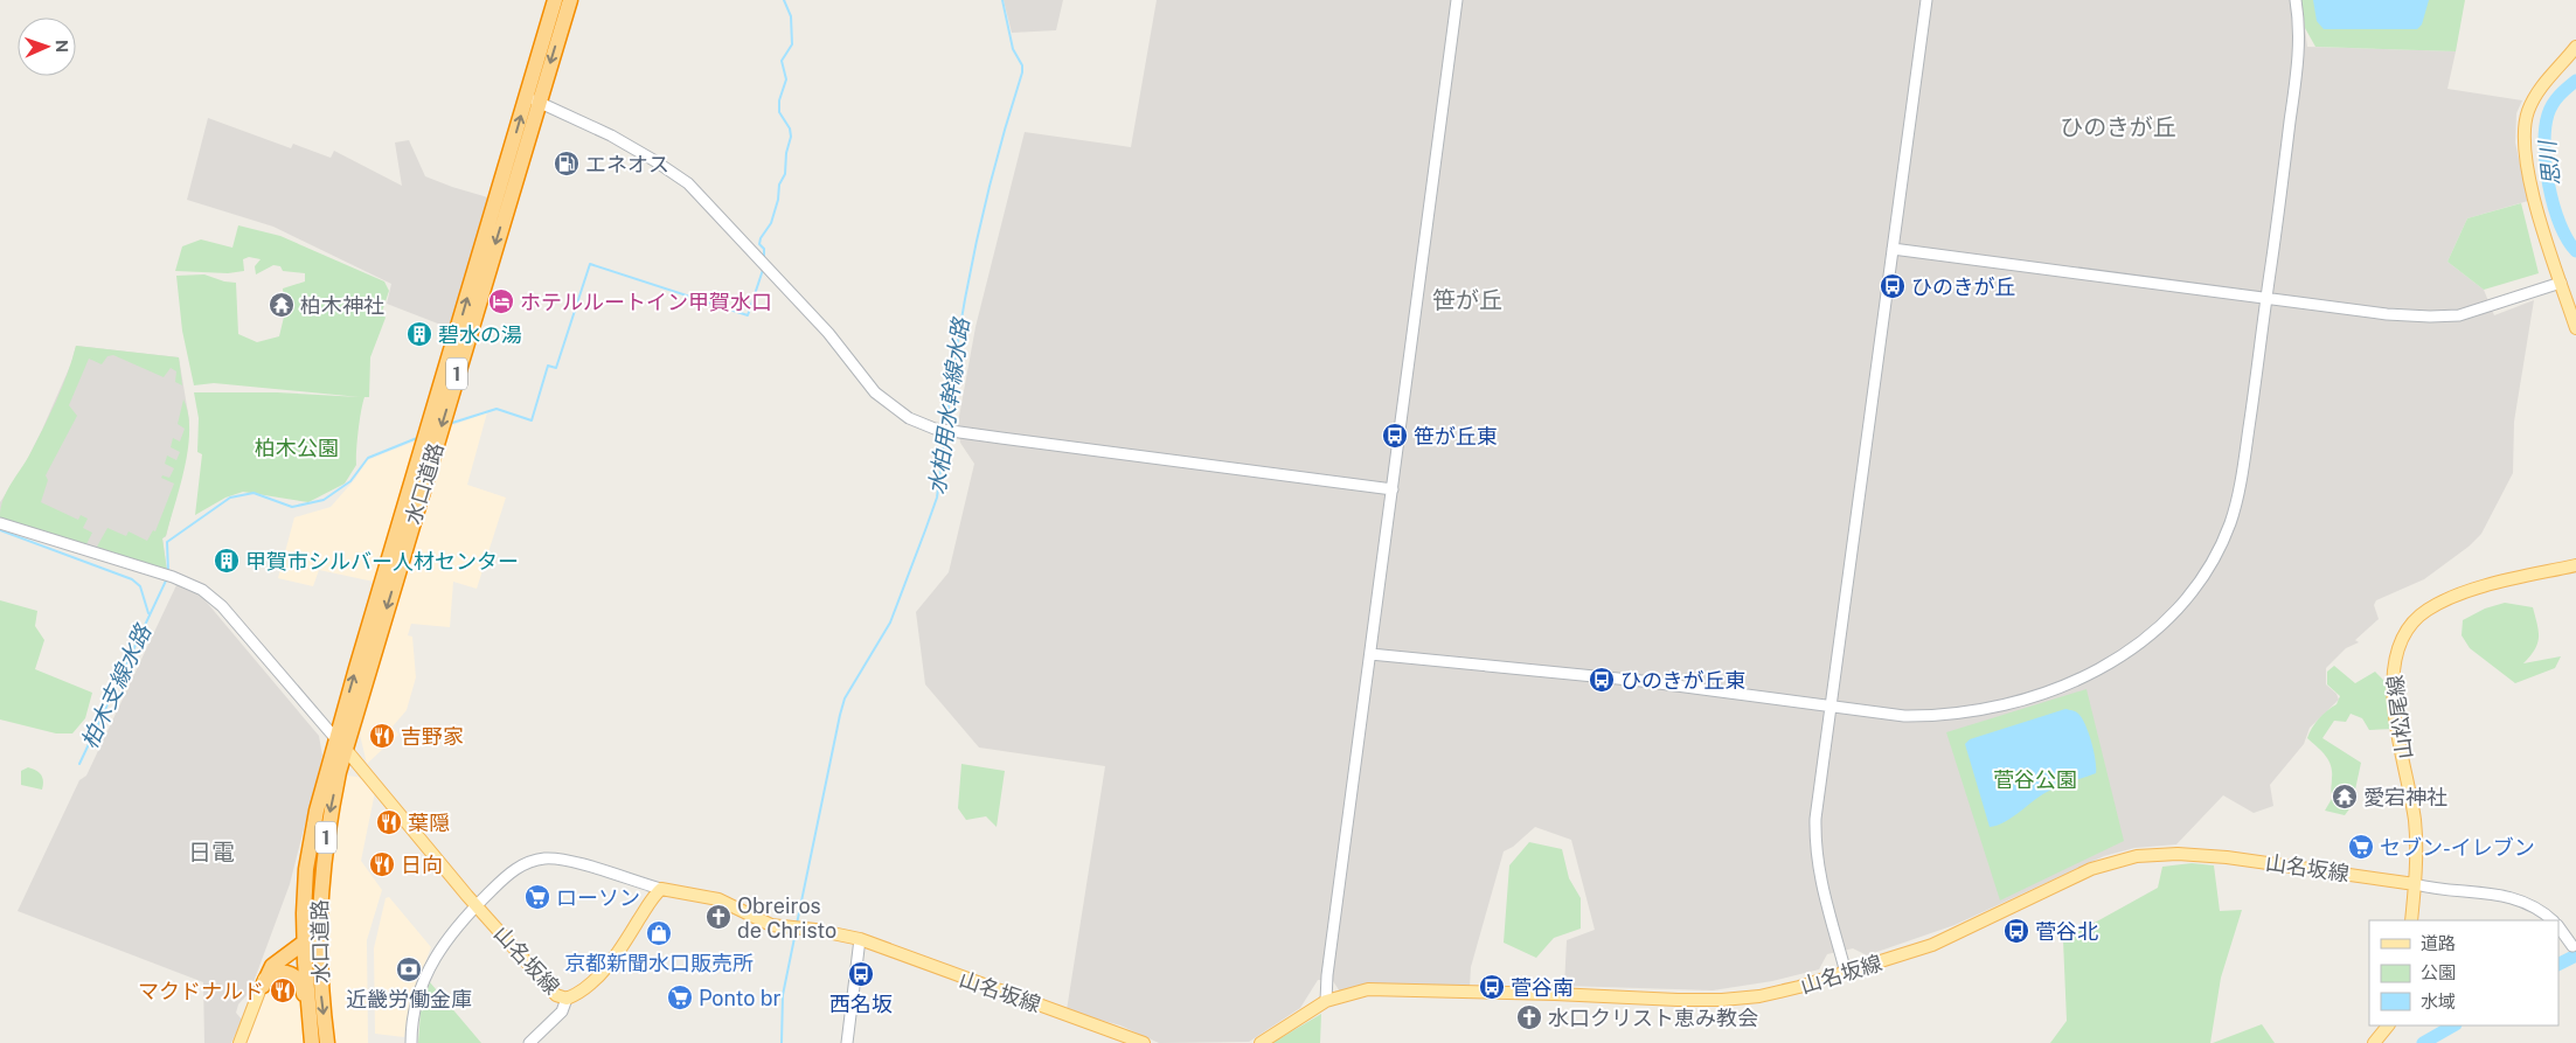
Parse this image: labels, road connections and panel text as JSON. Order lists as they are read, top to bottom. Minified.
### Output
{"streets":{"highway":["1","水口道路"],"main road":["山松尾線","山名坂線"]},"crossings":[["水口道路","山名坂線"],["山松尾線","山名坂線"]],"districts":["ひのきが丘","笹が丘","日電"],"water":["思川","水柏用水幹線水路","柏木支線水路"],"parks":["柏木公園","菅谷公園"],"places":{"fuel station":["エネオス"],"bus stop":["ひのきが丘","笹が丘東","ひのきが丘東","菅谷北","西名坂","菅谷南"],"hotel":["ホテルルートイン甲賀水口"],"temple":["柏木神社","愛宕神社"],"building":["碧水の湯","甲賀市シルバー人材センター"],"restaurant":["吉野家","葉隠","日向","マクドナルド"],"supermarket":["セブン-イレブン","ローソン","Ponto br"],"church":["Obreiros de Christo","水口クリスト恵み教会"],"shop":["京都新聞水口販売所"],"bank":["近畿労働金庫"]},"legend":["道路","公園","水域"],"north":"right"}
